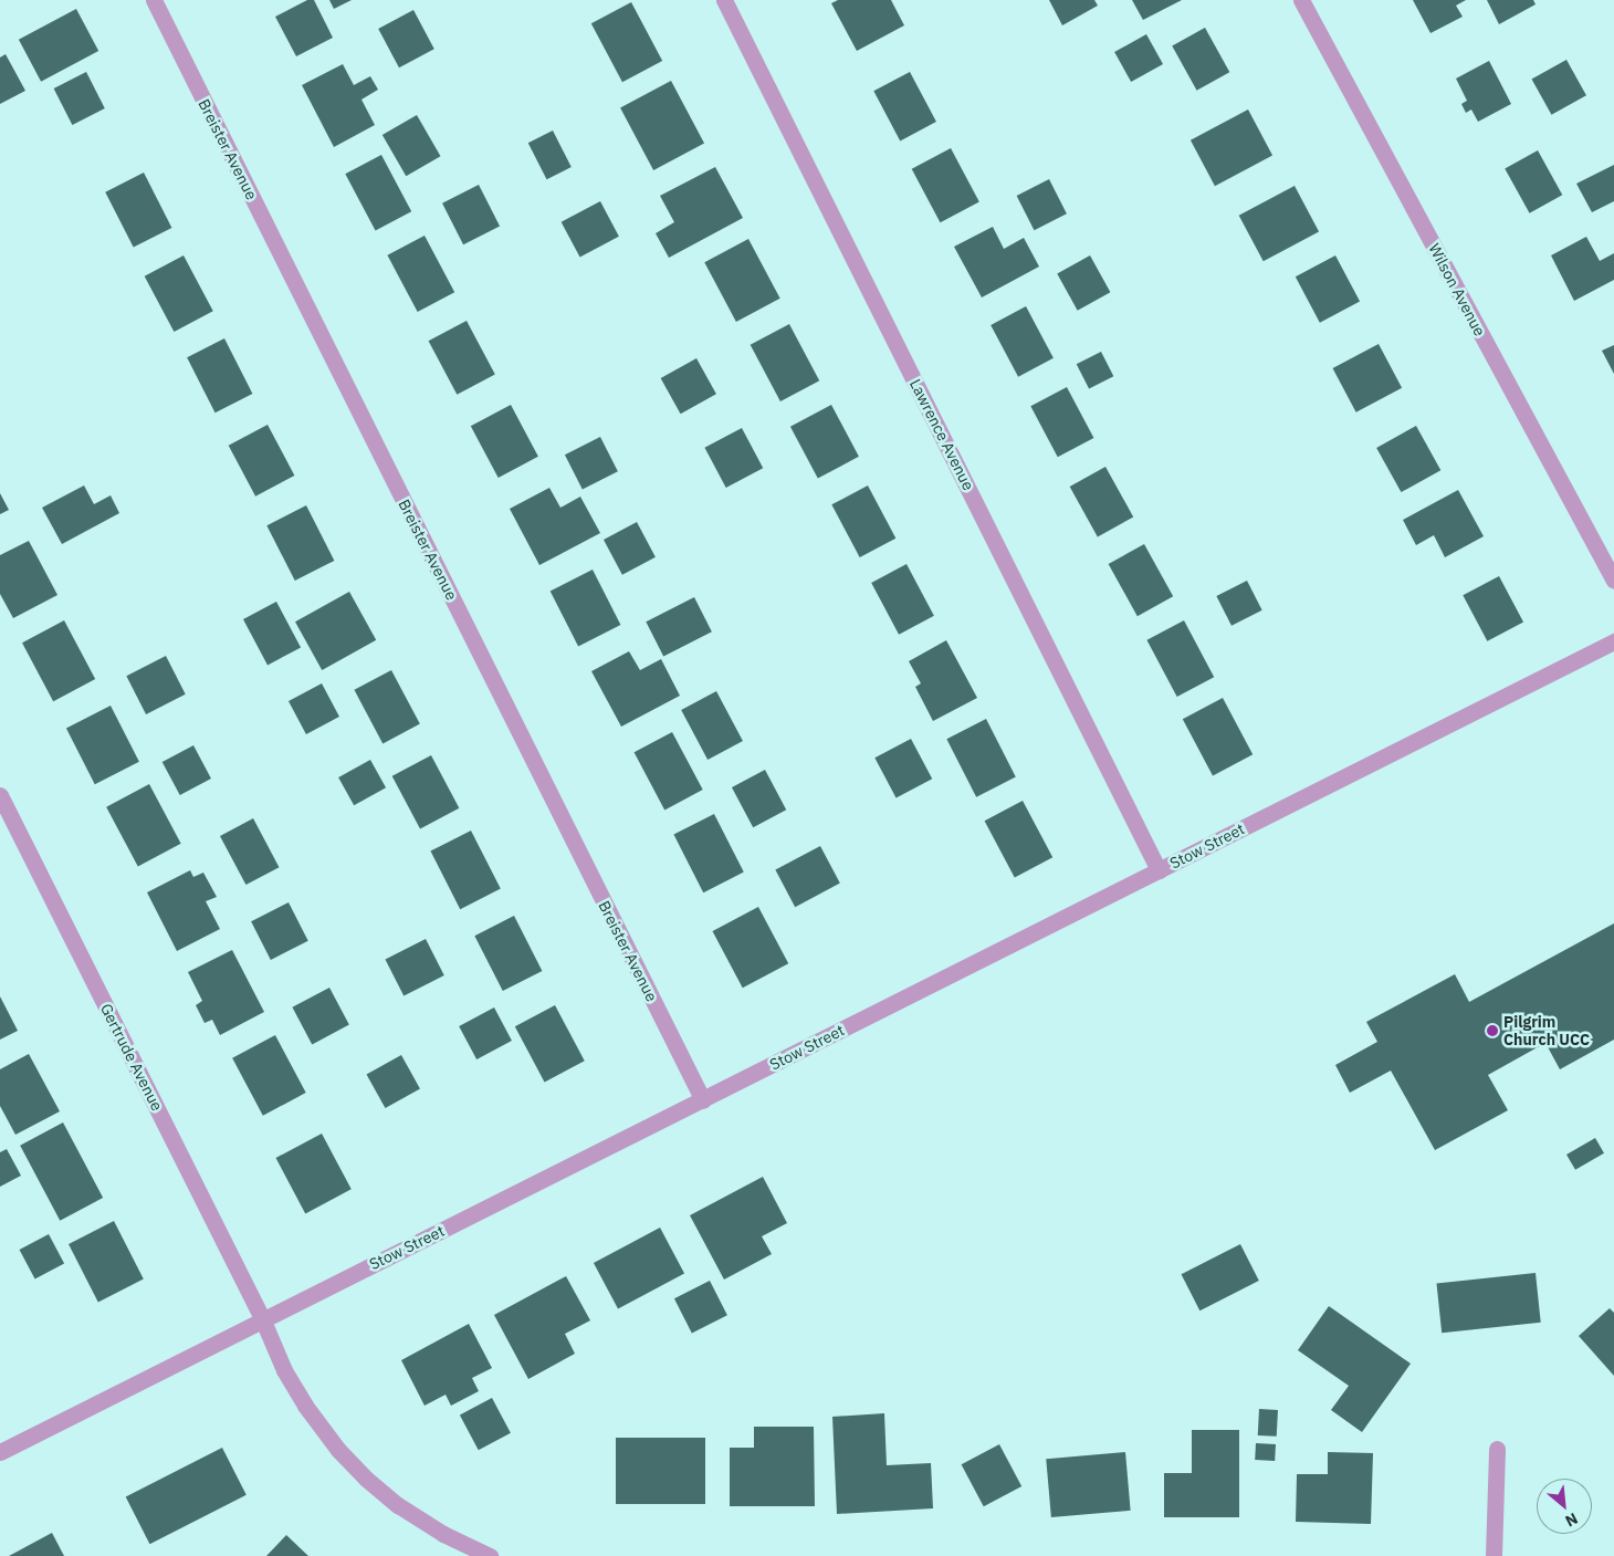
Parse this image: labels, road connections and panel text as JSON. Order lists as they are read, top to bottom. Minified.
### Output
{"streets":{"street":["Breister Avenue","Wilson Avenue","Lawrence Avenue","Stow Street","Gertrude Avenue"]},"crossings":[["Breister Avenue","Stow Street"],["Lawrence Avenue","Stow Street"],["Stow Street","Gertrude Avenue"]],"places":["Pilgrim Church UCC"],"north":"bottom right"}
